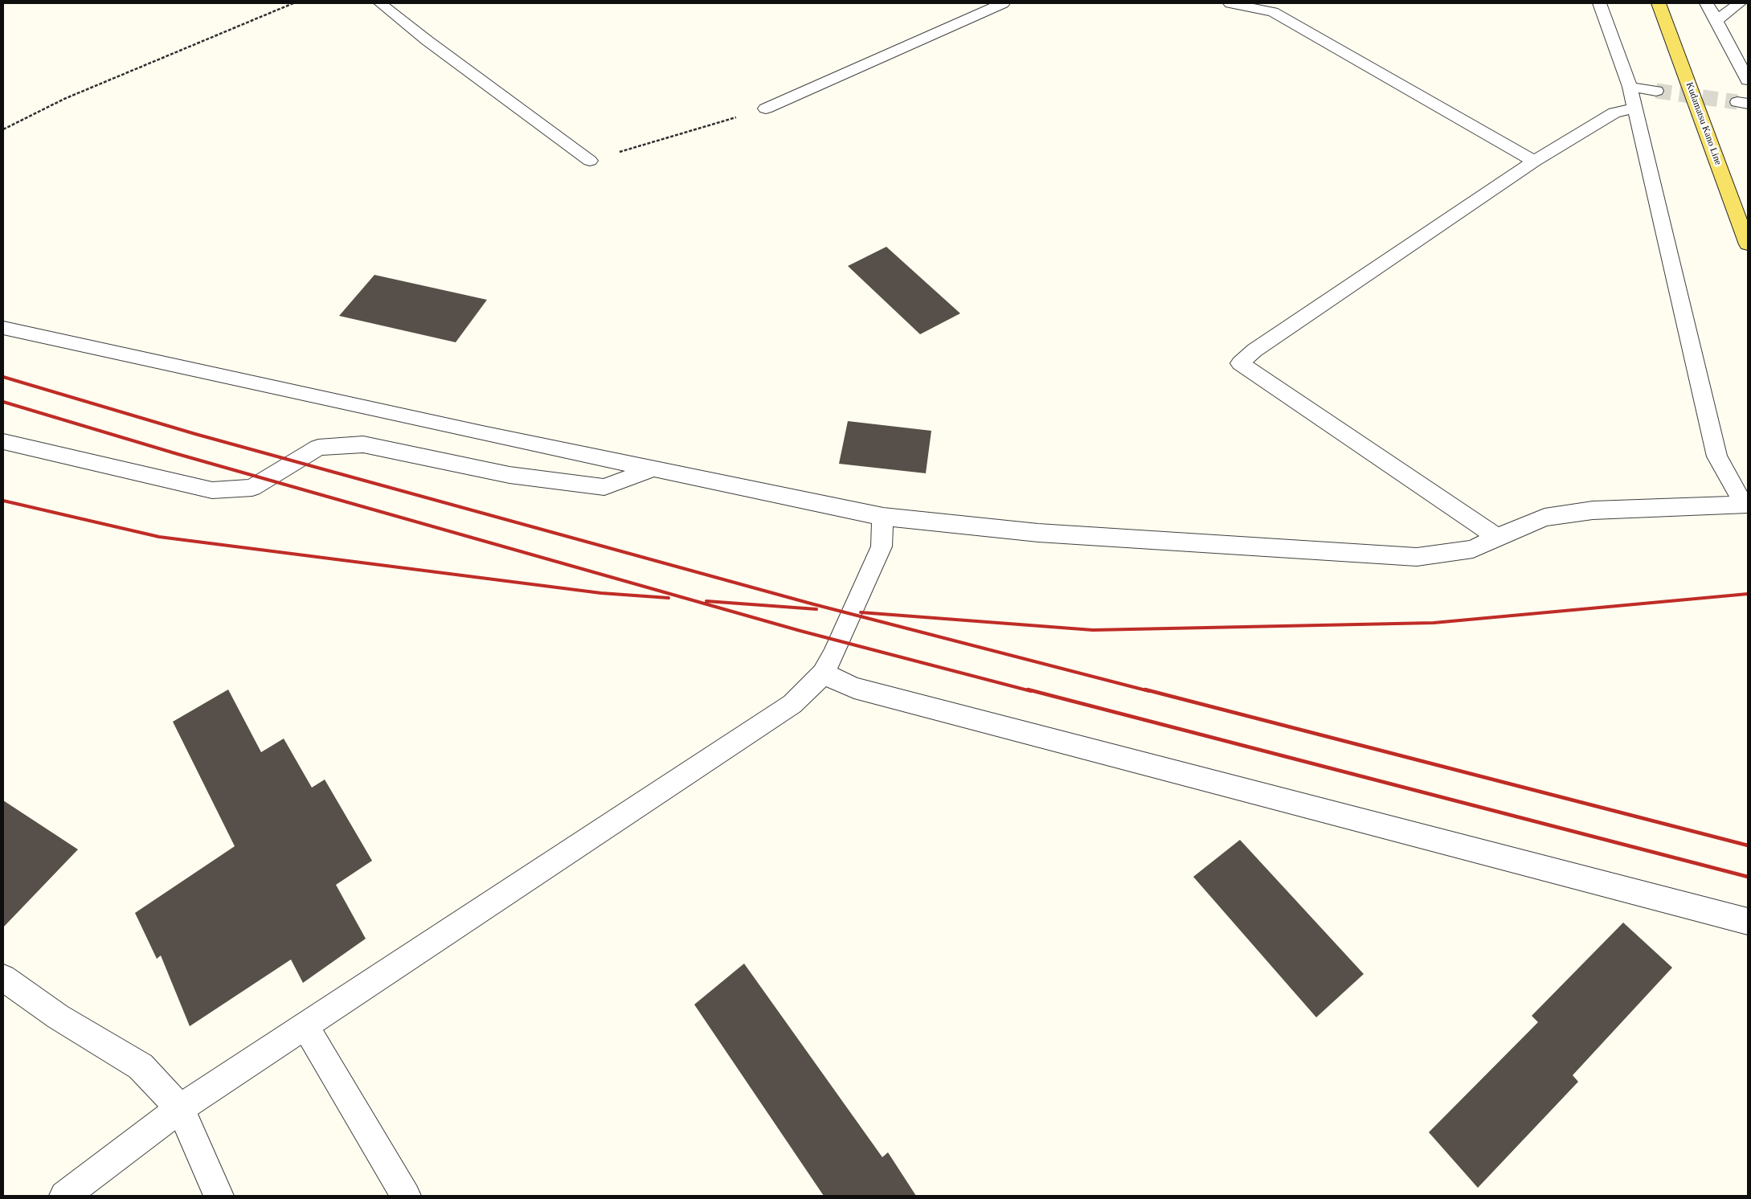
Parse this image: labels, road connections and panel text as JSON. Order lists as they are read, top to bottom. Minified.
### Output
{"streets":{"main road":["Kudamatsu Kano Line"]}}
